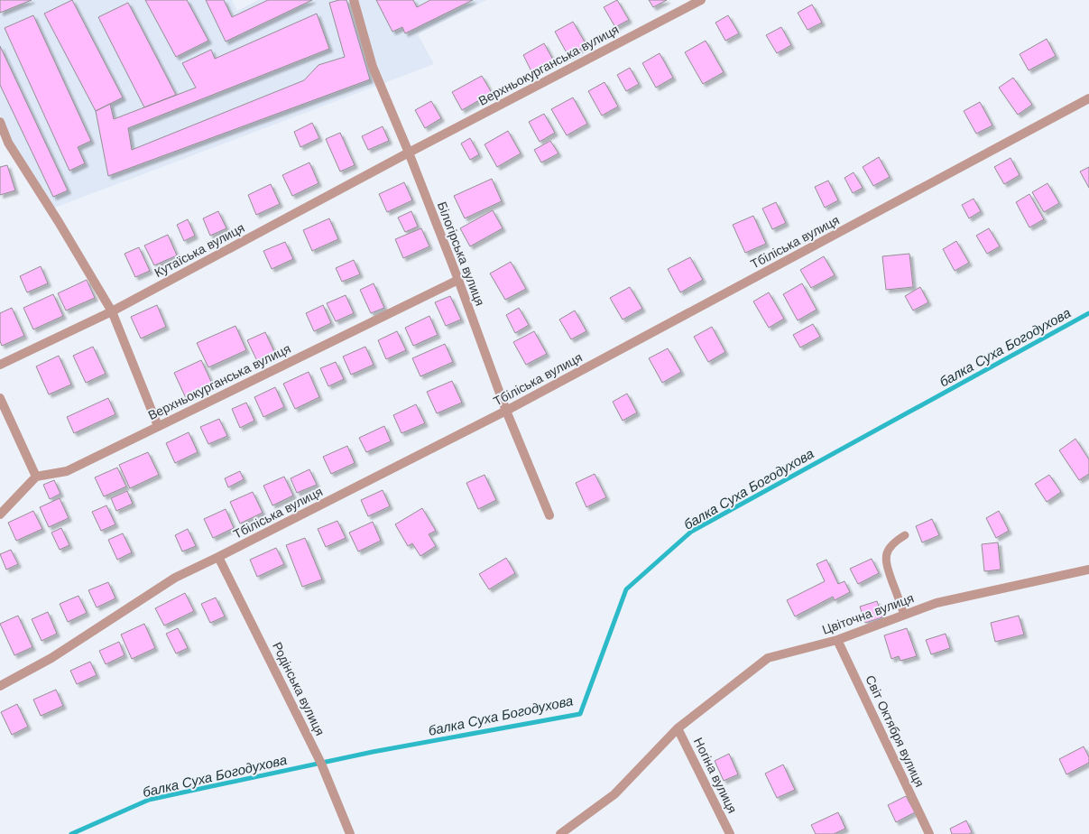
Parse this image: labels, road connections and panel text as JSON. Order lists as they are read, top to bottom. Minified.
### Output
{"streets":{"street":["Верхньокурганська вулиця","Тбіліська вулиця","Кутаїська вулиця","Білогірська вулиця","Цвiточна вулиця","Родінська вулиця","Світ Октября вулиця","Ногіна вулиця"]},"crossings":[["Верхньокурганська вулиця","Кутаїська вулиця"],["Верхньокурганська вулиця","Білогірська вулиця"],["Тбіліська вулиця","Білогірська вулиця"],["Тбіліська вулиця","Родінська вулиця"],["Кутаїська вулиця","Білогірська вулиця"],["Цвiточна вулиця","Світ Октября вулиця"],["Цвiточна вулиця","Ногіна вулиця"]],"water":["балка Суха Богодухова"]}
